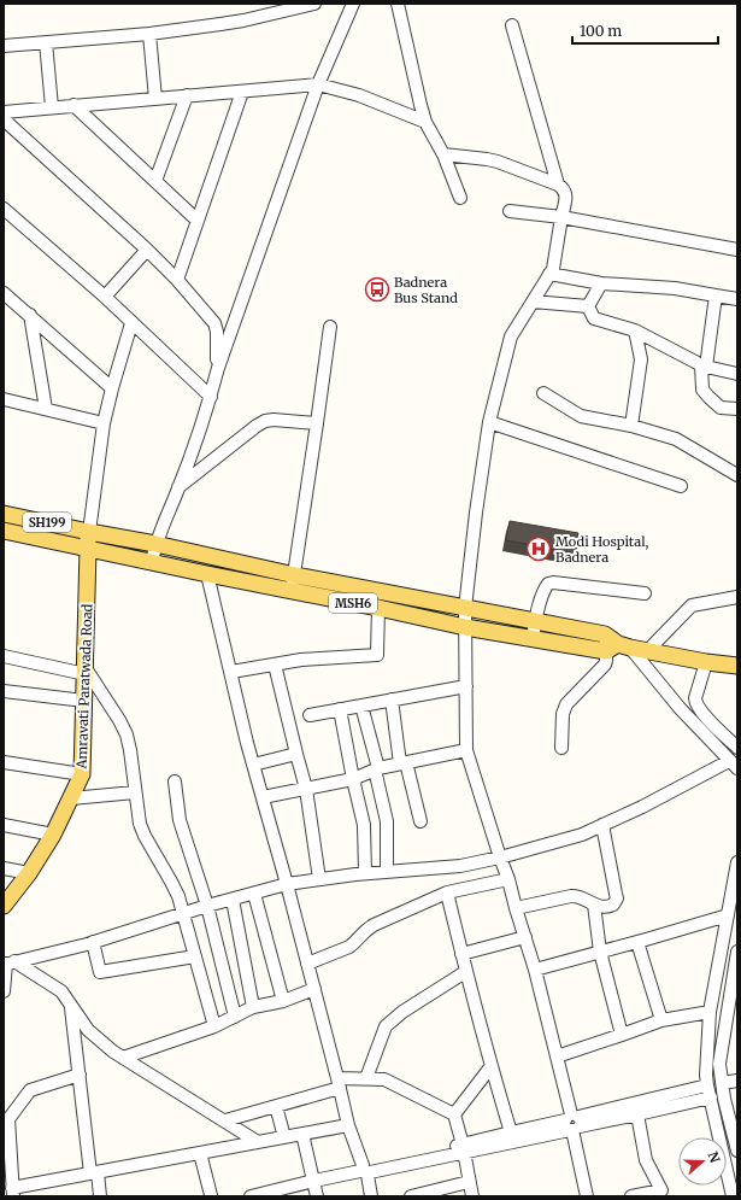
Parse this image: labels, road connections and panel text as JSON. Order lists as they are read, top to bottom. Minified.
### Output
{"streets":{"main road":["SH199","MSH6","Amravati Paratwada Road"]},"crossings":[["SH199","MSH6"],["SH199","Amravati Paratwada Road"],["MSH6","Amravati Paratwada Road"]],"places":{"bus stop":["Badnera Bus Stand"],"hospital":["Modi Hospital, Badnera"]},"scale_bar":"100 m","north":"right"}
